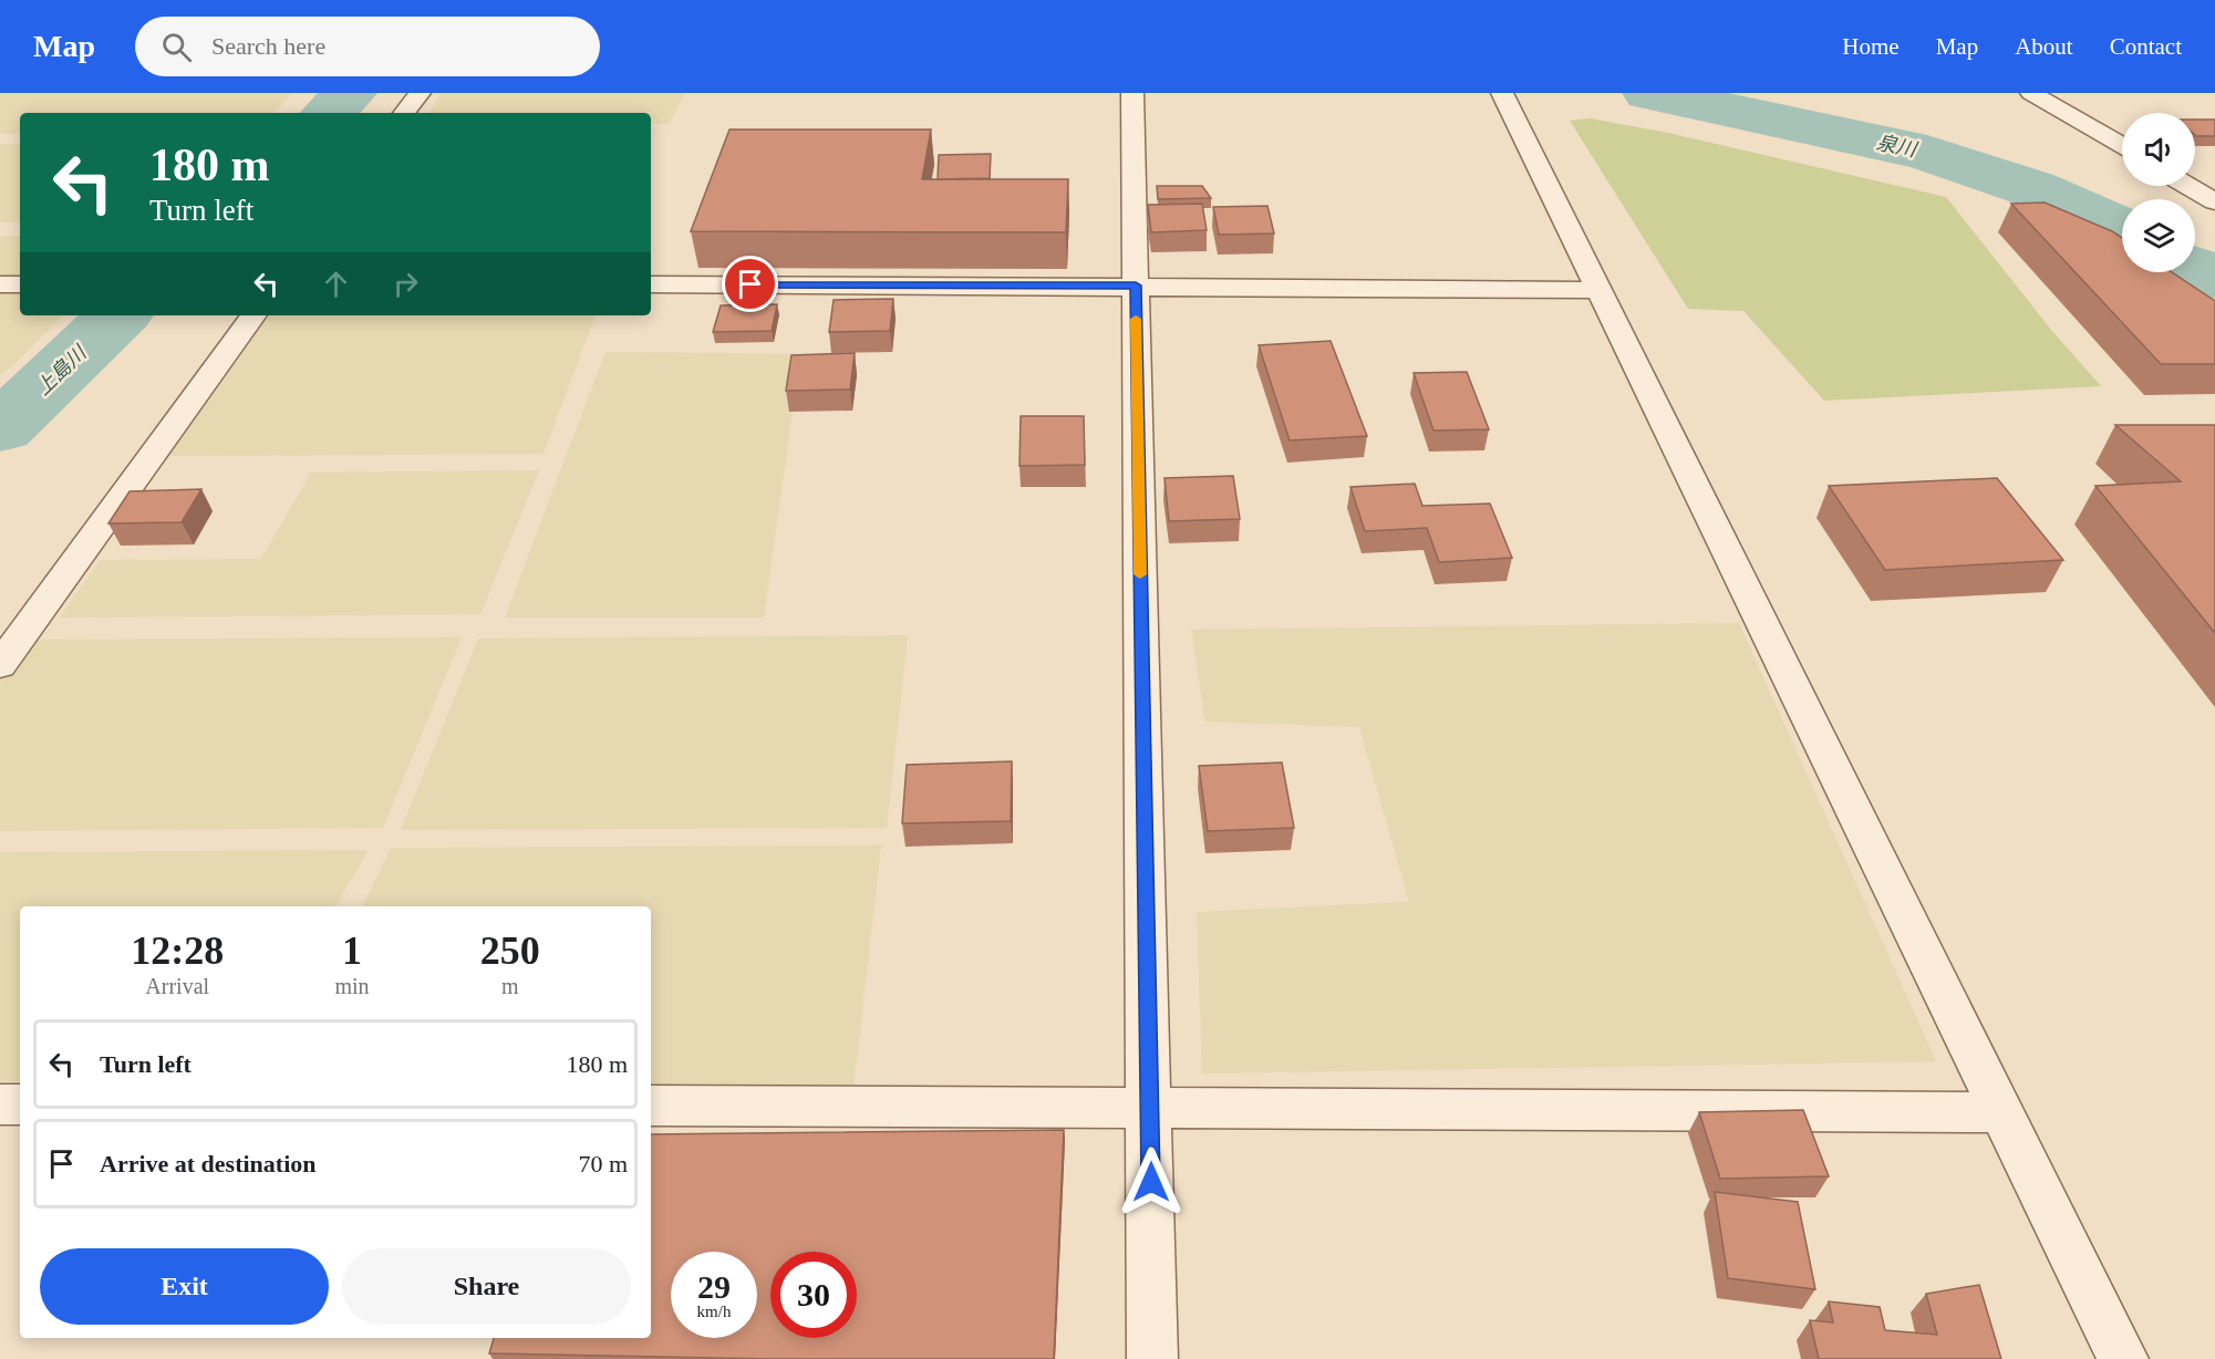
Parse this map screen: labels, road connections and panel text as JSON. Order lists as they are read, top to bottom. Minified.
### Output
{"water":["泉川","上島川"],"page":{"header":"Map","search":"Search here","nav":["Home","Map","About","Contact"],"turn":["180 m","Turn left"],"eta":["12:28","Arrival","1","min","250","m"],"list":[{"name":"Turn left","value":"180 m"},{"name":"Arrive at destination","value":"70 m"}],"buttons":["Exit","Share"],"speed":"29 km/h","limit":"30"}}
